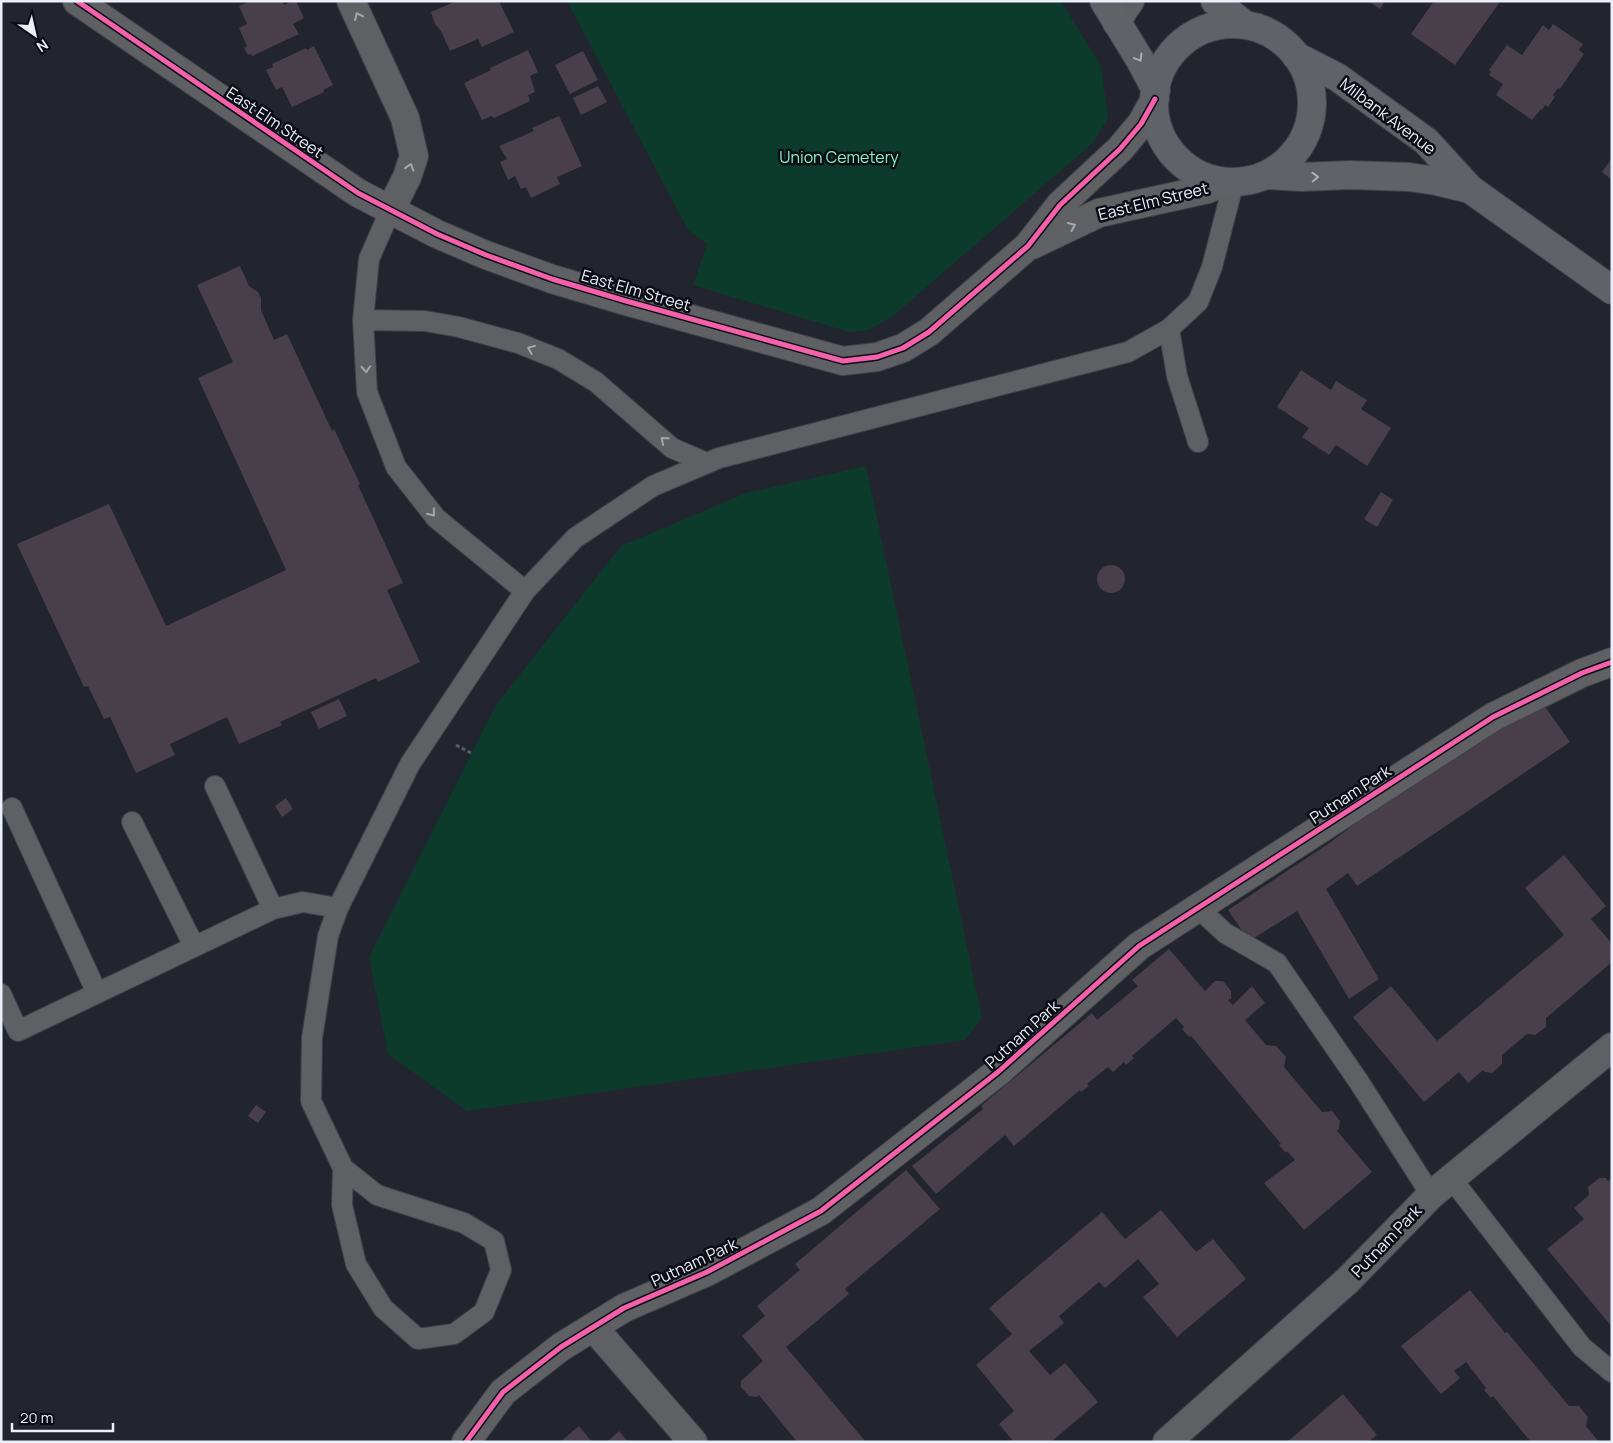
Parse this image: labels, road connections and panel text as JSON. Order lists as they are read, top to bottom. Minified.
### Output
{"streets":{"main road":["Milbank Avenue"],"street":["East Elm Street","Putnam Park"]},"crossings":[["Milbank Avenue","East Elm Street"]],"parks":["Union Cemetery"],"scale_bar":"20 m","north":"bottom right"}
